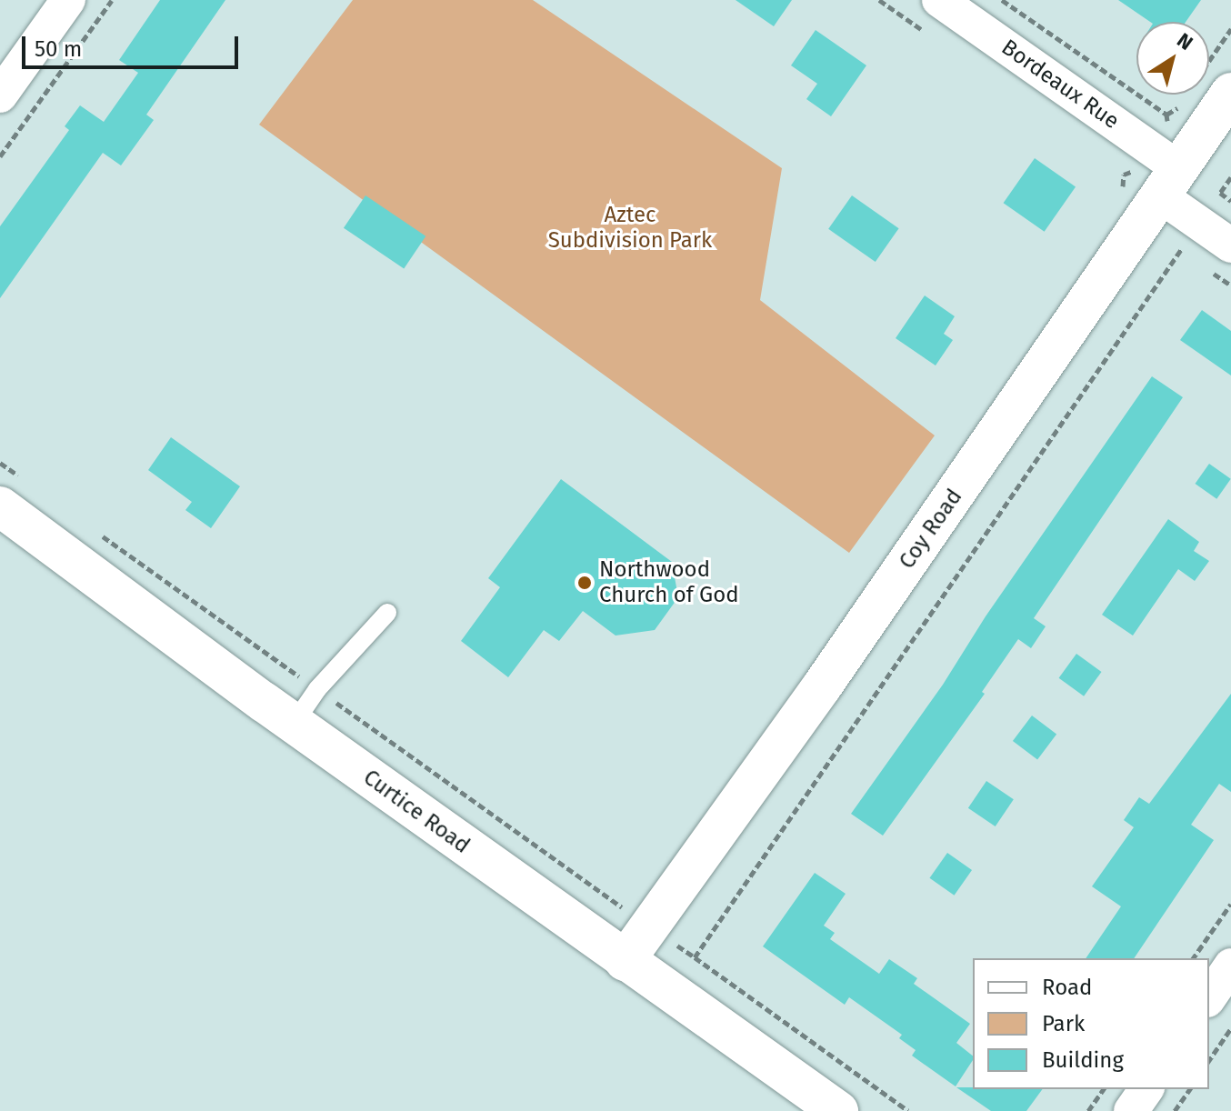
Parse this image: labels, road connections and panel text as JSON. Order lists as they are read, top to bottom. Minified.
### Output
{"streets":{"street":["Bordeaux Rue","Coy Road","Curtice Road"]},"crossings":[["Bordeaux Rue","Coy Road"],["Coy Road","Curtice Road"]],"parks":["Aztec Subdivision Park"],"places":["Northwood Church of God"],"legend":["Road","Park","Building"],"scale_bar":"50 m","north":"top right"}
